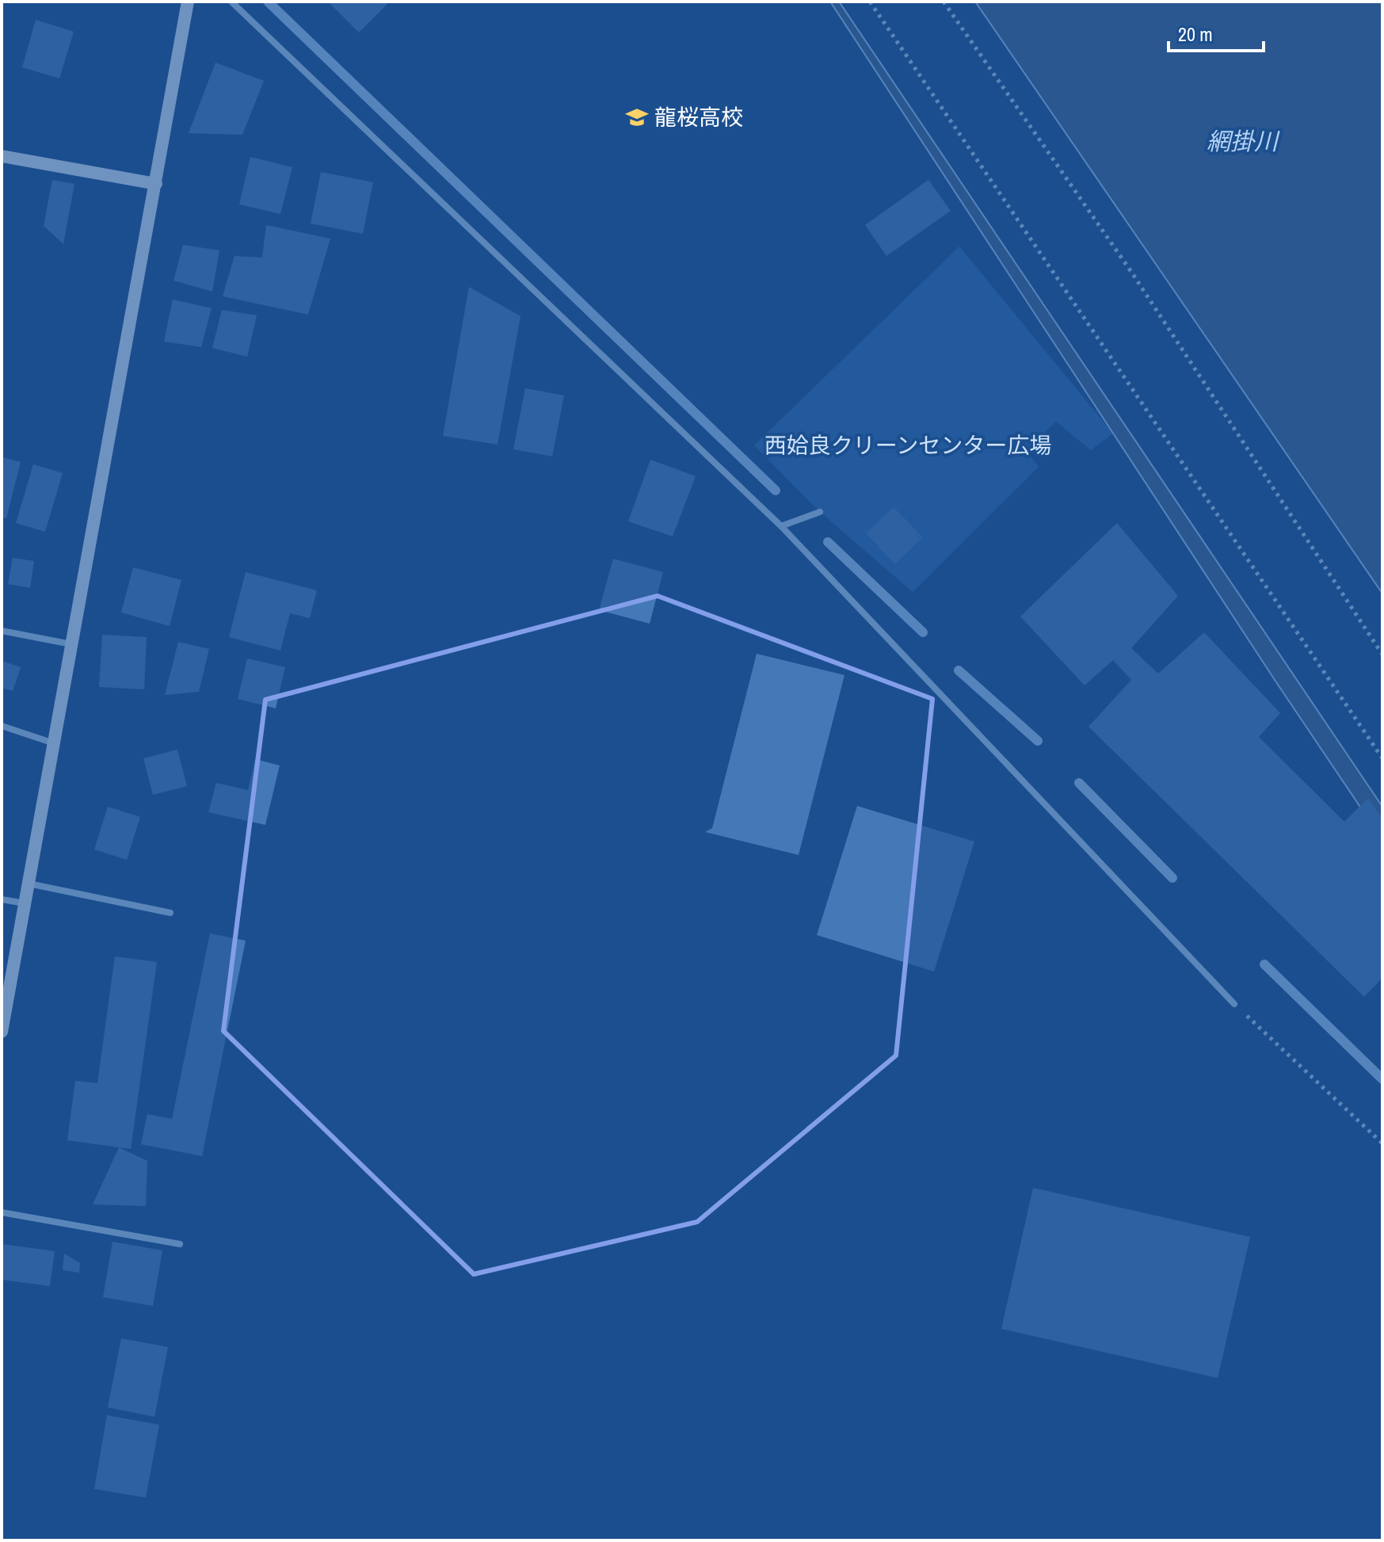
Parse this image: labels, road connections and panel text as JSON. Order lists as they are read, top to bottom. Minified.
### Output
{"water":["網掛川"],"parks":["西姶良クリーンセンター広場"],"places":{"school or university":["龍桜高校"]},"scale_bar":"20 m"}
